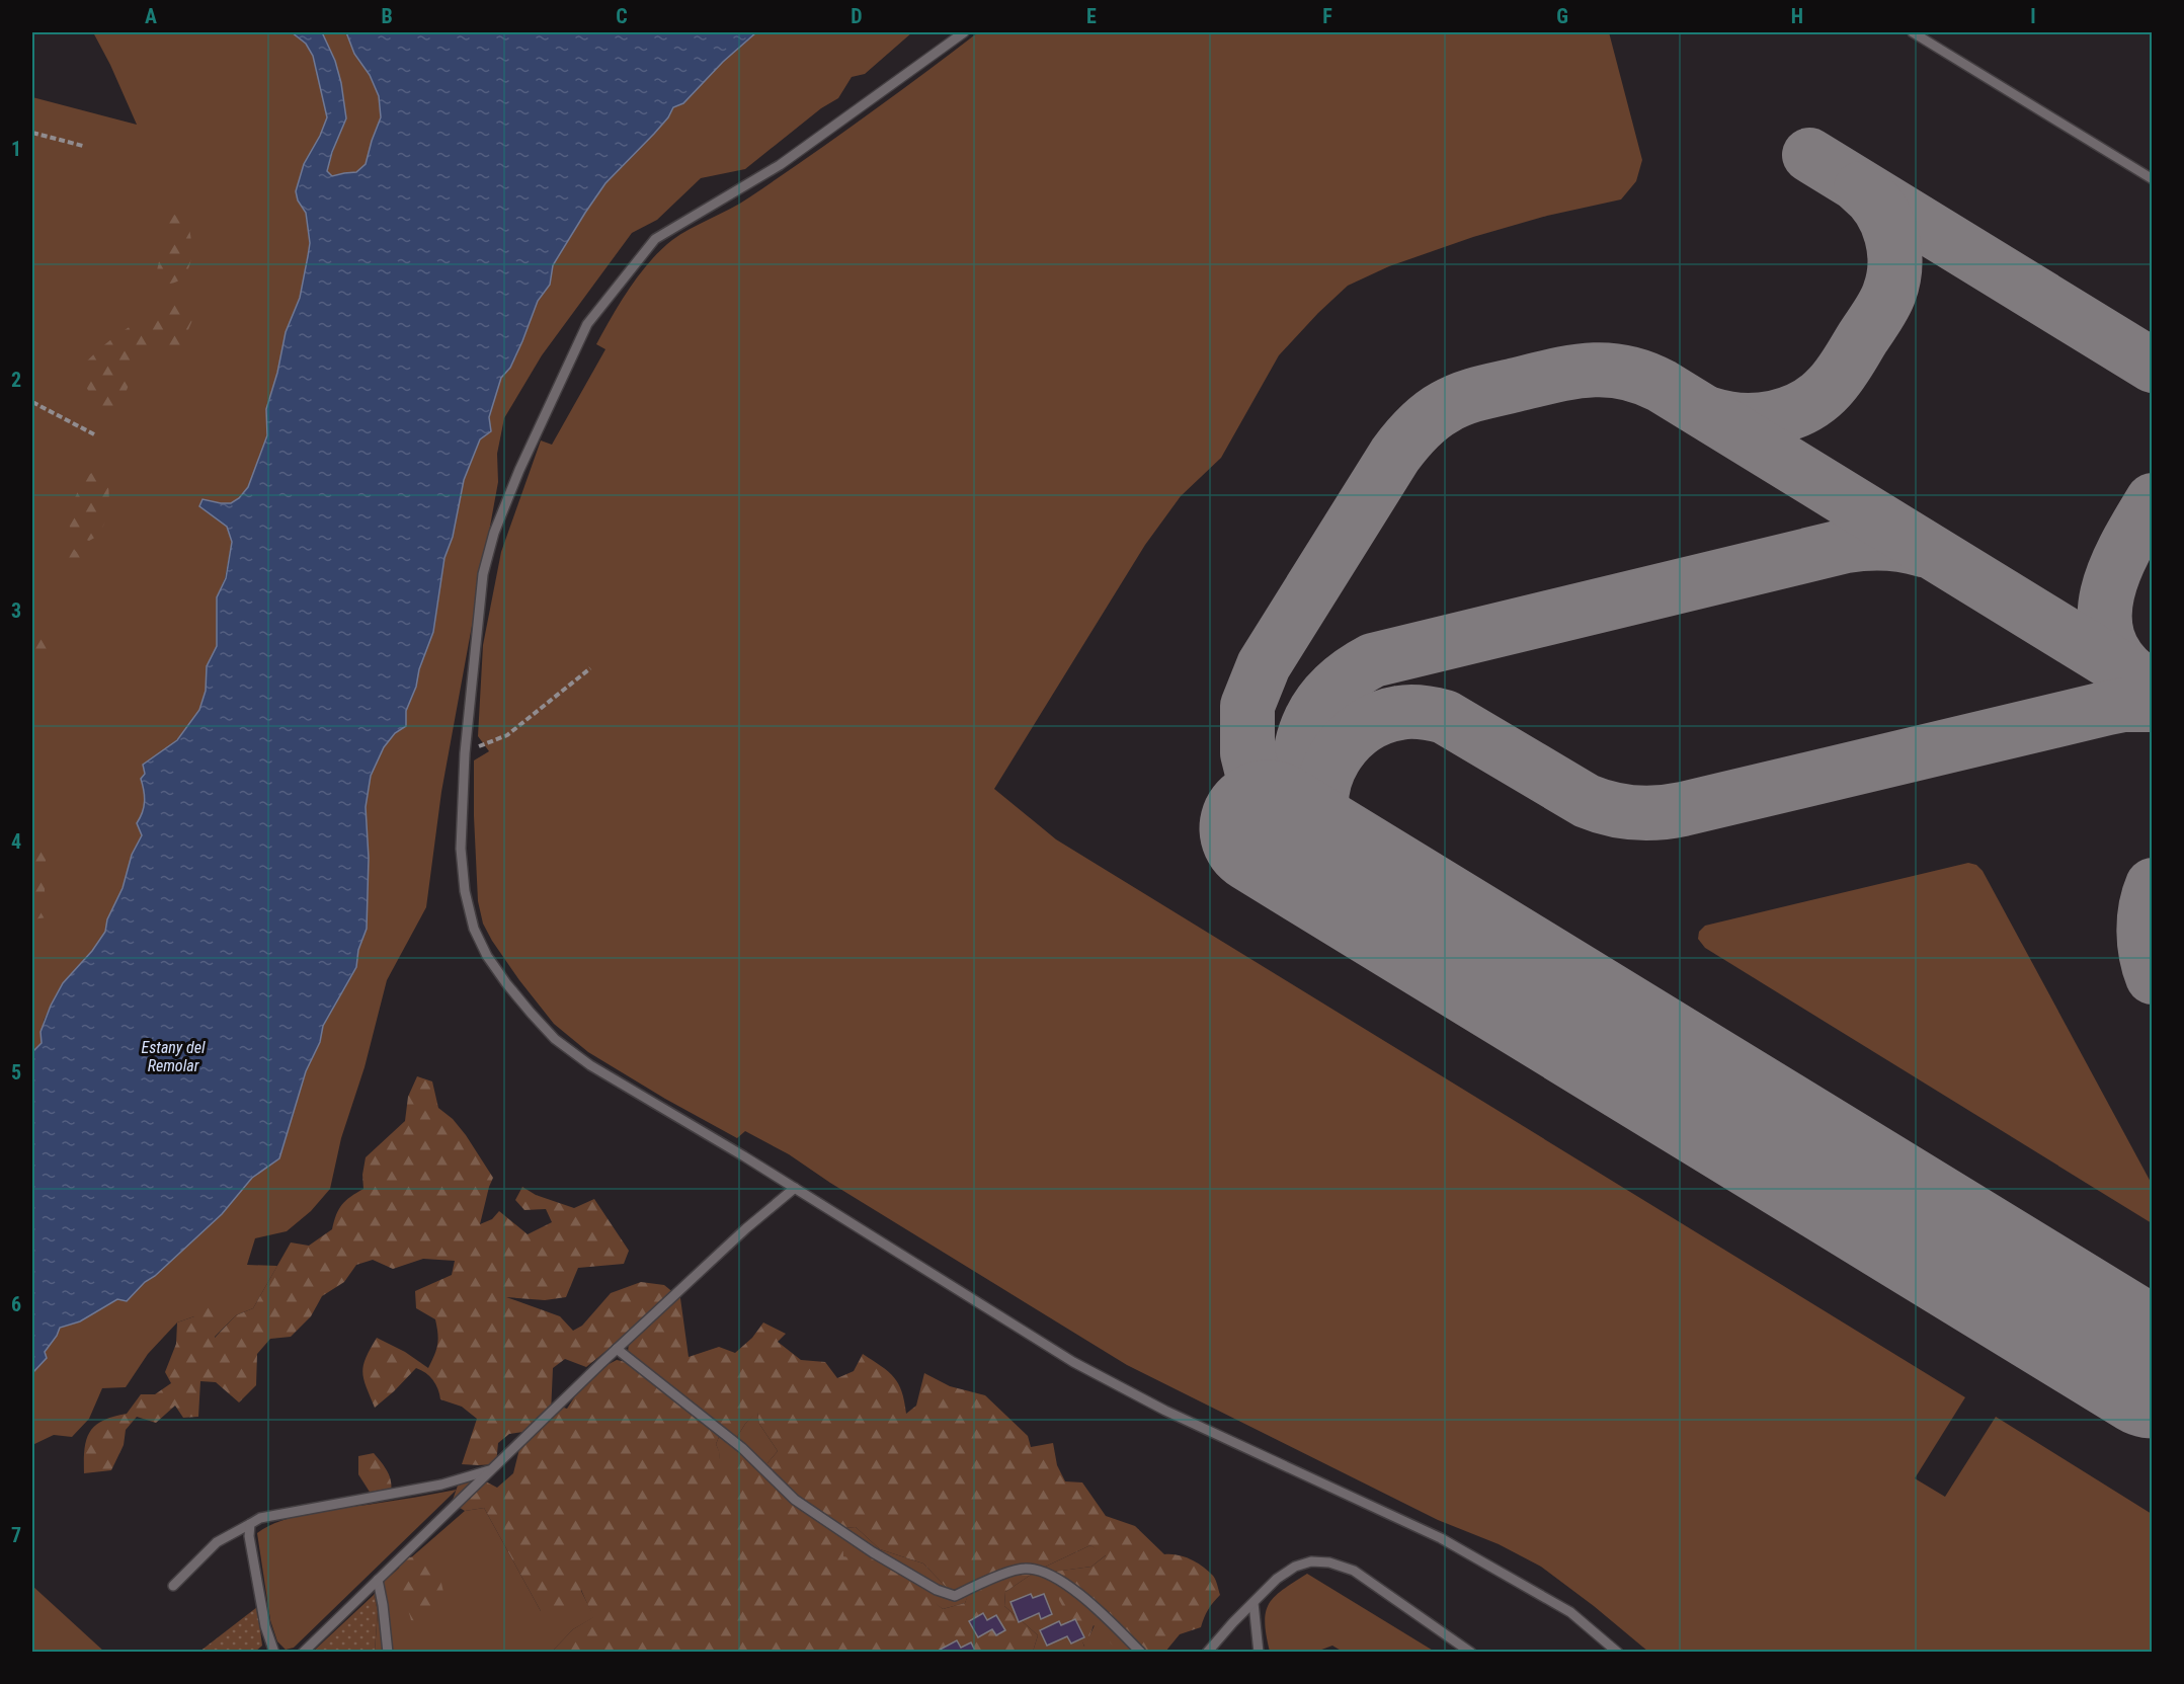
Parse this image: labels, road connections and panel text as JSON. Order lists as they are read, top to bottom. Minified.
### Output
{"water":["Estany del Remolar"],"grid":{"columns":["A","B","C","D","E","F","G","H","I"],"rows":["1","2","3","4","5","6","7"]}}
